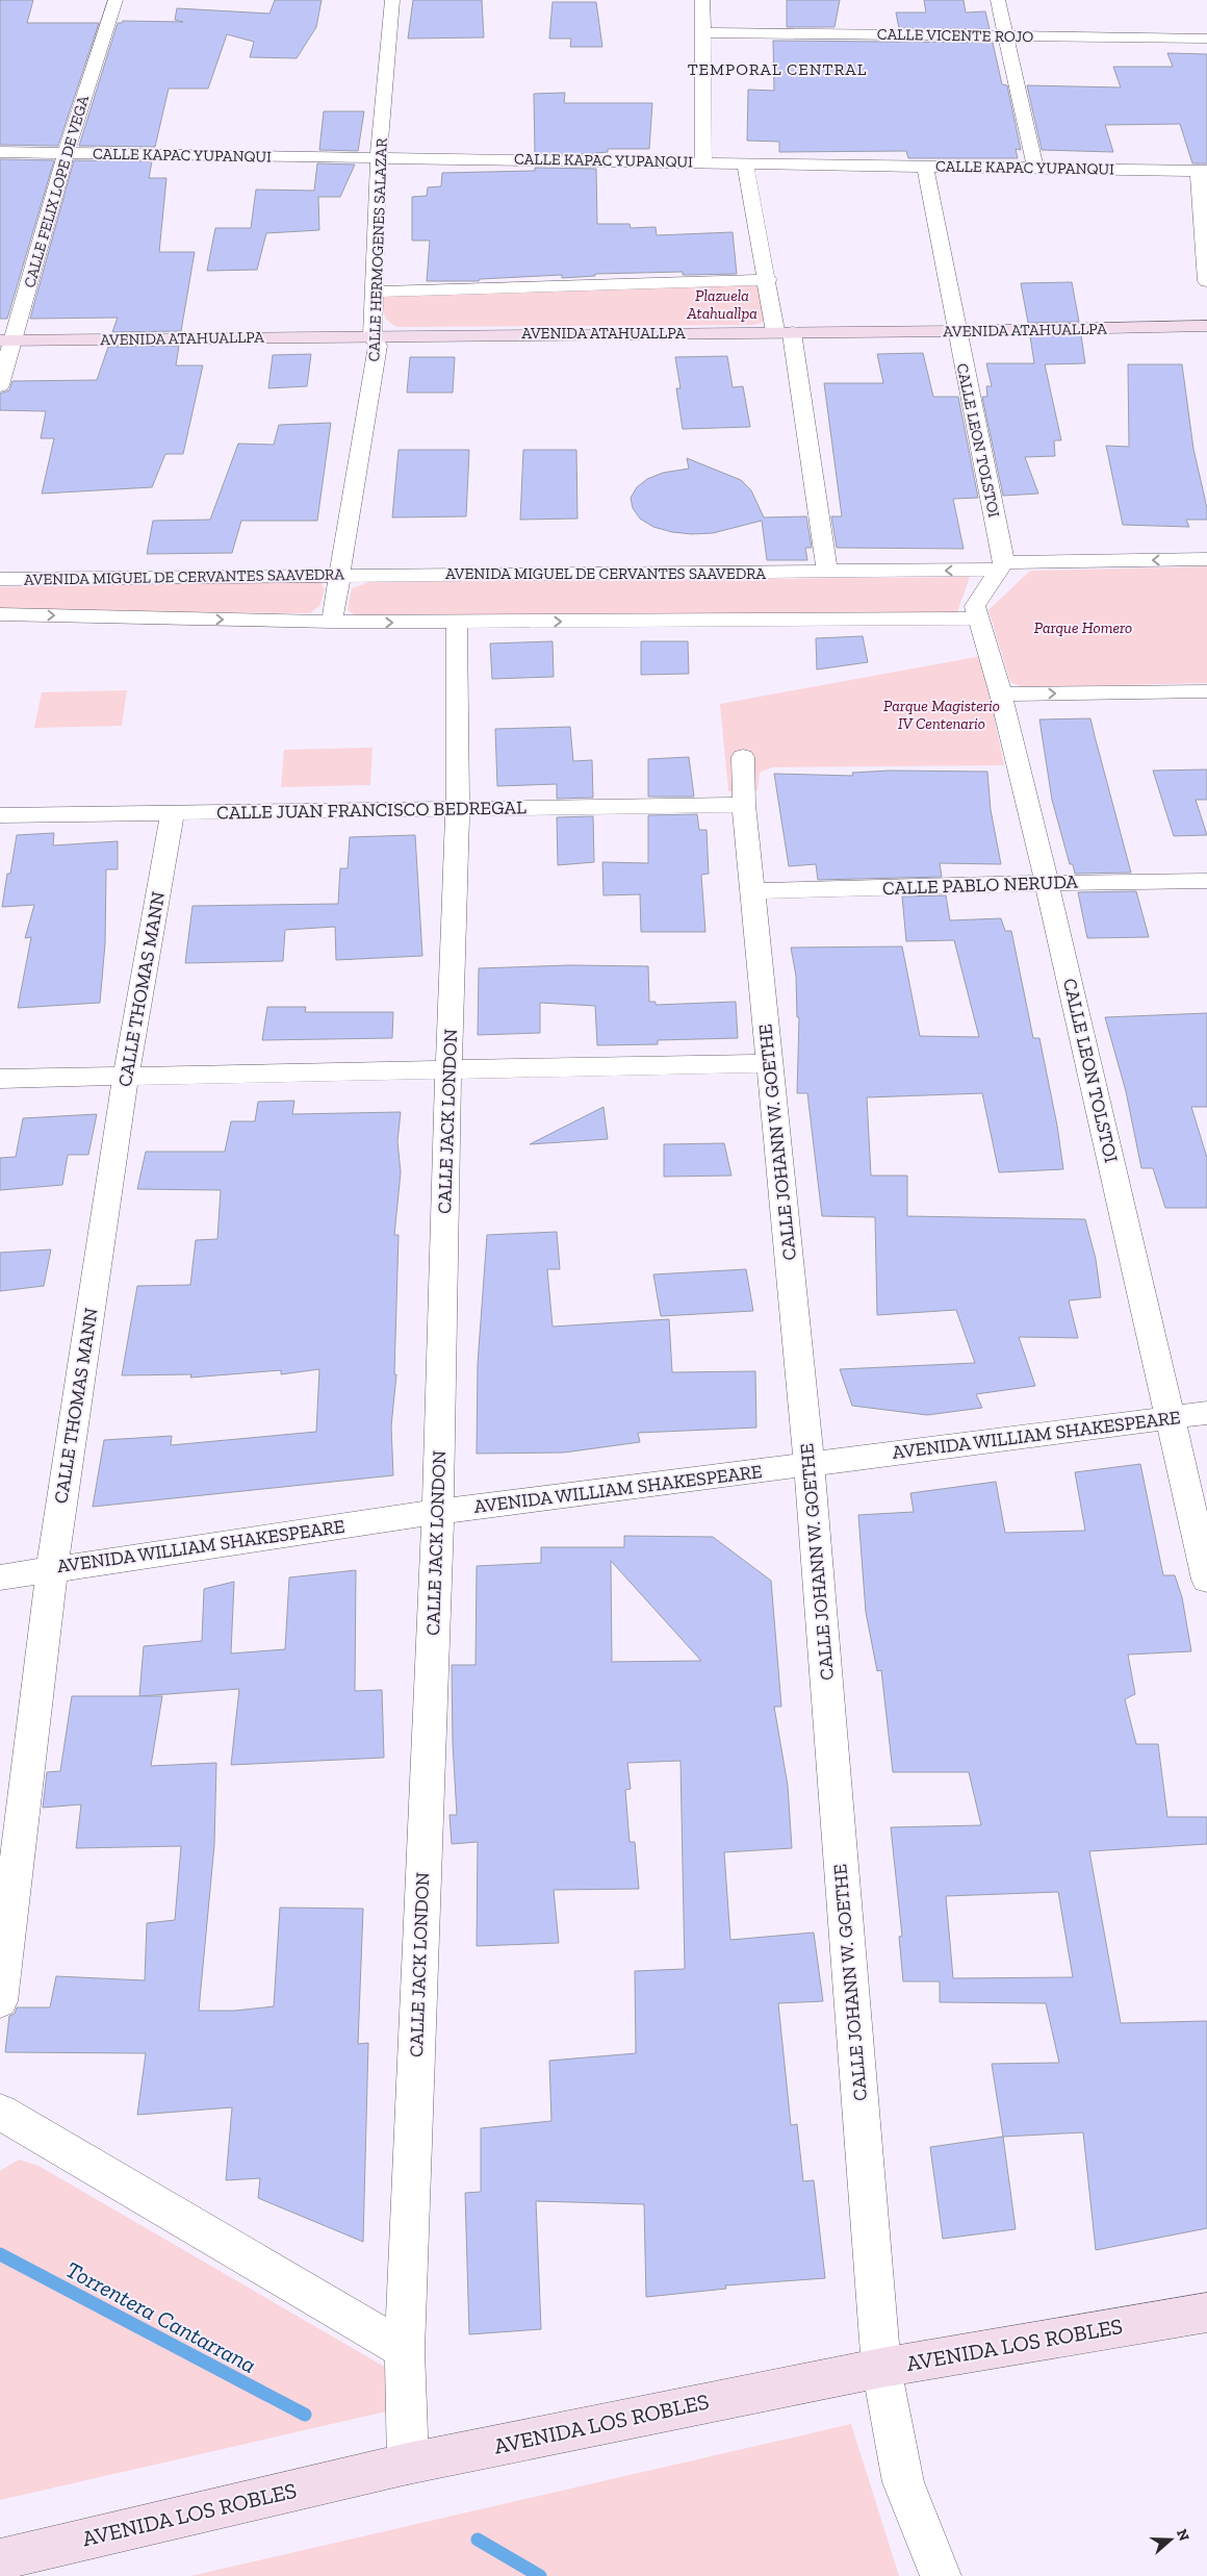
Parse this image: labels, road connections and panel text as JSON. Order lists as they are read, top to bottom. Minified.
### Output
{"streets":{"main road":["AVENIDA ATAHUALLPA","AVENIDA LOS ROBLES"],"street":["CALLE VICENTE ROJO","CALLE KAPAC YUPANQUI","CALLE FELIX LOPE DE VEGA","CALLE HERMOGENES SALAZAR","CALLE LEON TOLSTOI","AVENIDA MIGUEL DE CERVANTES SAAVEDRA","CALLE JUAN FRANCISCO BEDREGAL","CALLE PABLO NERUDA","CALLE THOMAS MANN","CALLE JACK LONDON","CALLE JOHANN W. GOETHE","AVENIDA WILLIAM SHAKESPEARE"]},"crossings":[["CALLE KAPAC YUPANQUI","CALLE FELIX LOPE DE VEGA"],["CALLE KAPAC YUPANQUI","CALLE HERMOGENES SALAZAR"],["CALLE KAPAC YUPANQUI","CALLE LEON TOLSTOI"],["CALLE FELIX LOPE DE VEGA","AVENIDA ATAHUALLPA"],["CALLE HERMOGENES SALAZAR","AVENIDA ATAHUALLPA"],["CALLE HERMOGENES SALAZAR","AVENIDA MIGUEL DE CERVANTES SAAVEDRA"],["AVENIDA ATAHUALLPA","CALLE LEON TOLSTOI"],["CALLE LEON TOLSTOI","AVENIDA MIGUEL DE CERVANTES SAAVEDRA"],["CALLE LEON TOLSTOI","CALLE PABLO NERUDA"],["CALLE LEON TOLSTOI","AVENIDA WILLIAM SHAKESPEARE"],["AVENIDA MIGUEL DE CERVANTES SAAVEDRA","CALLE JACK LONDON"],["CALLE JUAN FRANCISCO BEDREGAL","CALLE THOMAS MANN"],["CALLE JUAN FRANCISCO BEDREGAL","CALLE JACK LONDON"],["CALLE JUAN FRANCISCO BEDREGAL","CALLE JOHANN W. GOETHE"],["CALLE PABLO NERUDA","CALLE JOHANN W. GOETHE"],["CALLE THOMAS MANN","AVENIDA WILLIAM SHAKESPEARE"],["CALLE JACK LONDON","AVENIDA WILLIAM SHAKESPEARE"],["CALLE JACK LONDON","AVENIDA LOS ROBLES"],["CALLE JOHANN W. GOETHE","AVENIDA WILLIAM SHAKESPEARE"],["CALLE JOHANN W. GOETHE","AVENIDA LOS ROBLES"]],"districts":["TEMPORAL CENTRAL"],"water":["Torrentera Cantarrana"],"parks":["Plazuela Atahuallpa","Parque Homero","Parque Magisterio IV Centenario"],"north":"right"}
